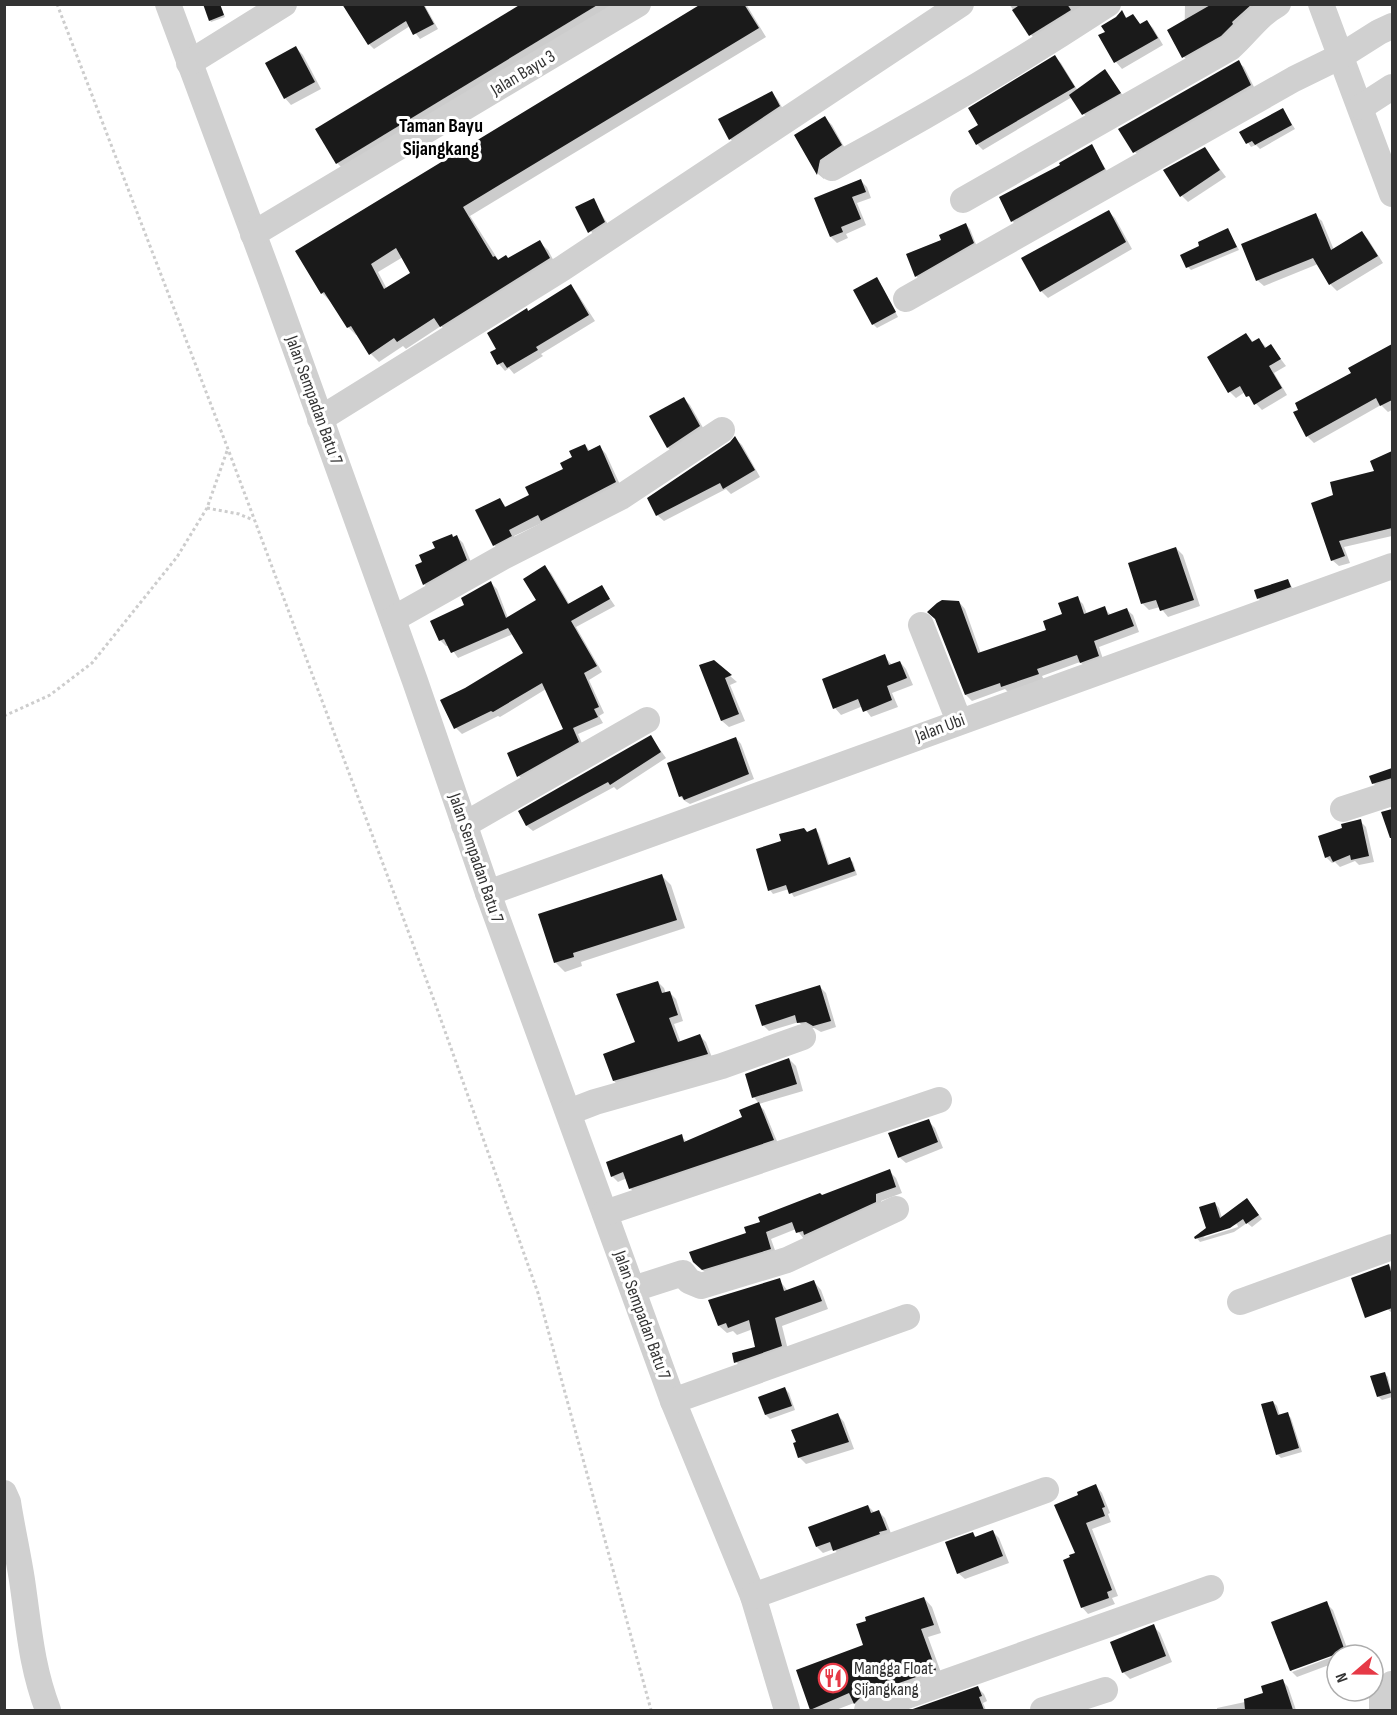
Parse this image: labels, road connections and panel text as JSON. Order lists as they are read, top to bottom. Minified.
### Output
{"streets":{"street":["Jalan Bayu 3","Jalan Sempadan Batu 7","Jalan Ubi"]},"crossings":[["Jalan Bayu 3","Jalan Sempadan Batu 7"],["Jalan Sempadan Batu 7","Jalan Ubi"]],"districts":["Taman Bayu Sijangkang"],"places":{"restaurant":["Mangga Float Sijangkang"]},"north":"left"}
